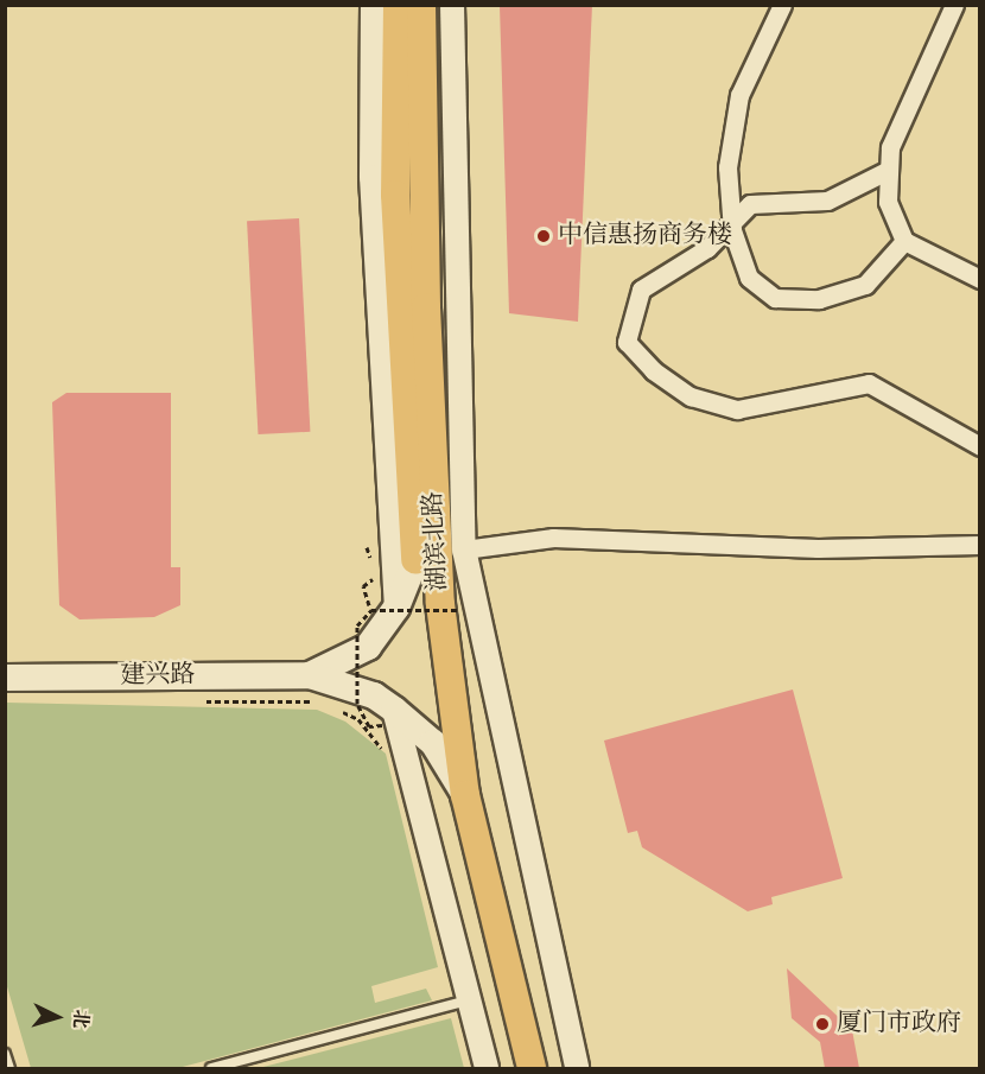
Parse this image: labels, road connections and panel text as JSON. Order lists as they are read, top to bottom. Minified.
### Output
{"streets":{"main road":["湖滨北路","建兴路"]},"crossings":[["湖滨北路","建兴路"]],"places":["中信惠扬商务楼","厦门市政府"],"north":"right"}
